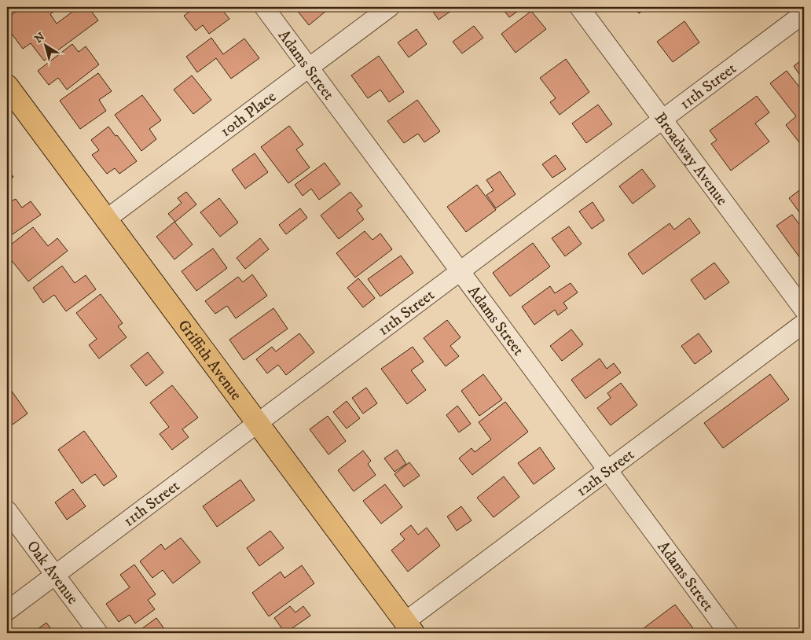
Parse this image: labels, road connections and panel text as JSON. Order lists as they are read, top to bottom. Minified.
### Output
{"streets":{"main road":["Griffith Avenue"],"street":["Adams Street","11th Street","10th Place","Broadway Avenue","12th Street","Oak Avenue"]},"crossings":[["Adams Street","11th Street"],["Adams Street","10th Place"],["Adams Street","12th Street"],["11th Street","Broadway Avenue"],["11th Street","Griffith Avenue"],["11th Street","Oak Avenue"],["10th Place","Griffith Avenue"],["Griffith Avenue","12th Street"]],"north":"top left"}
